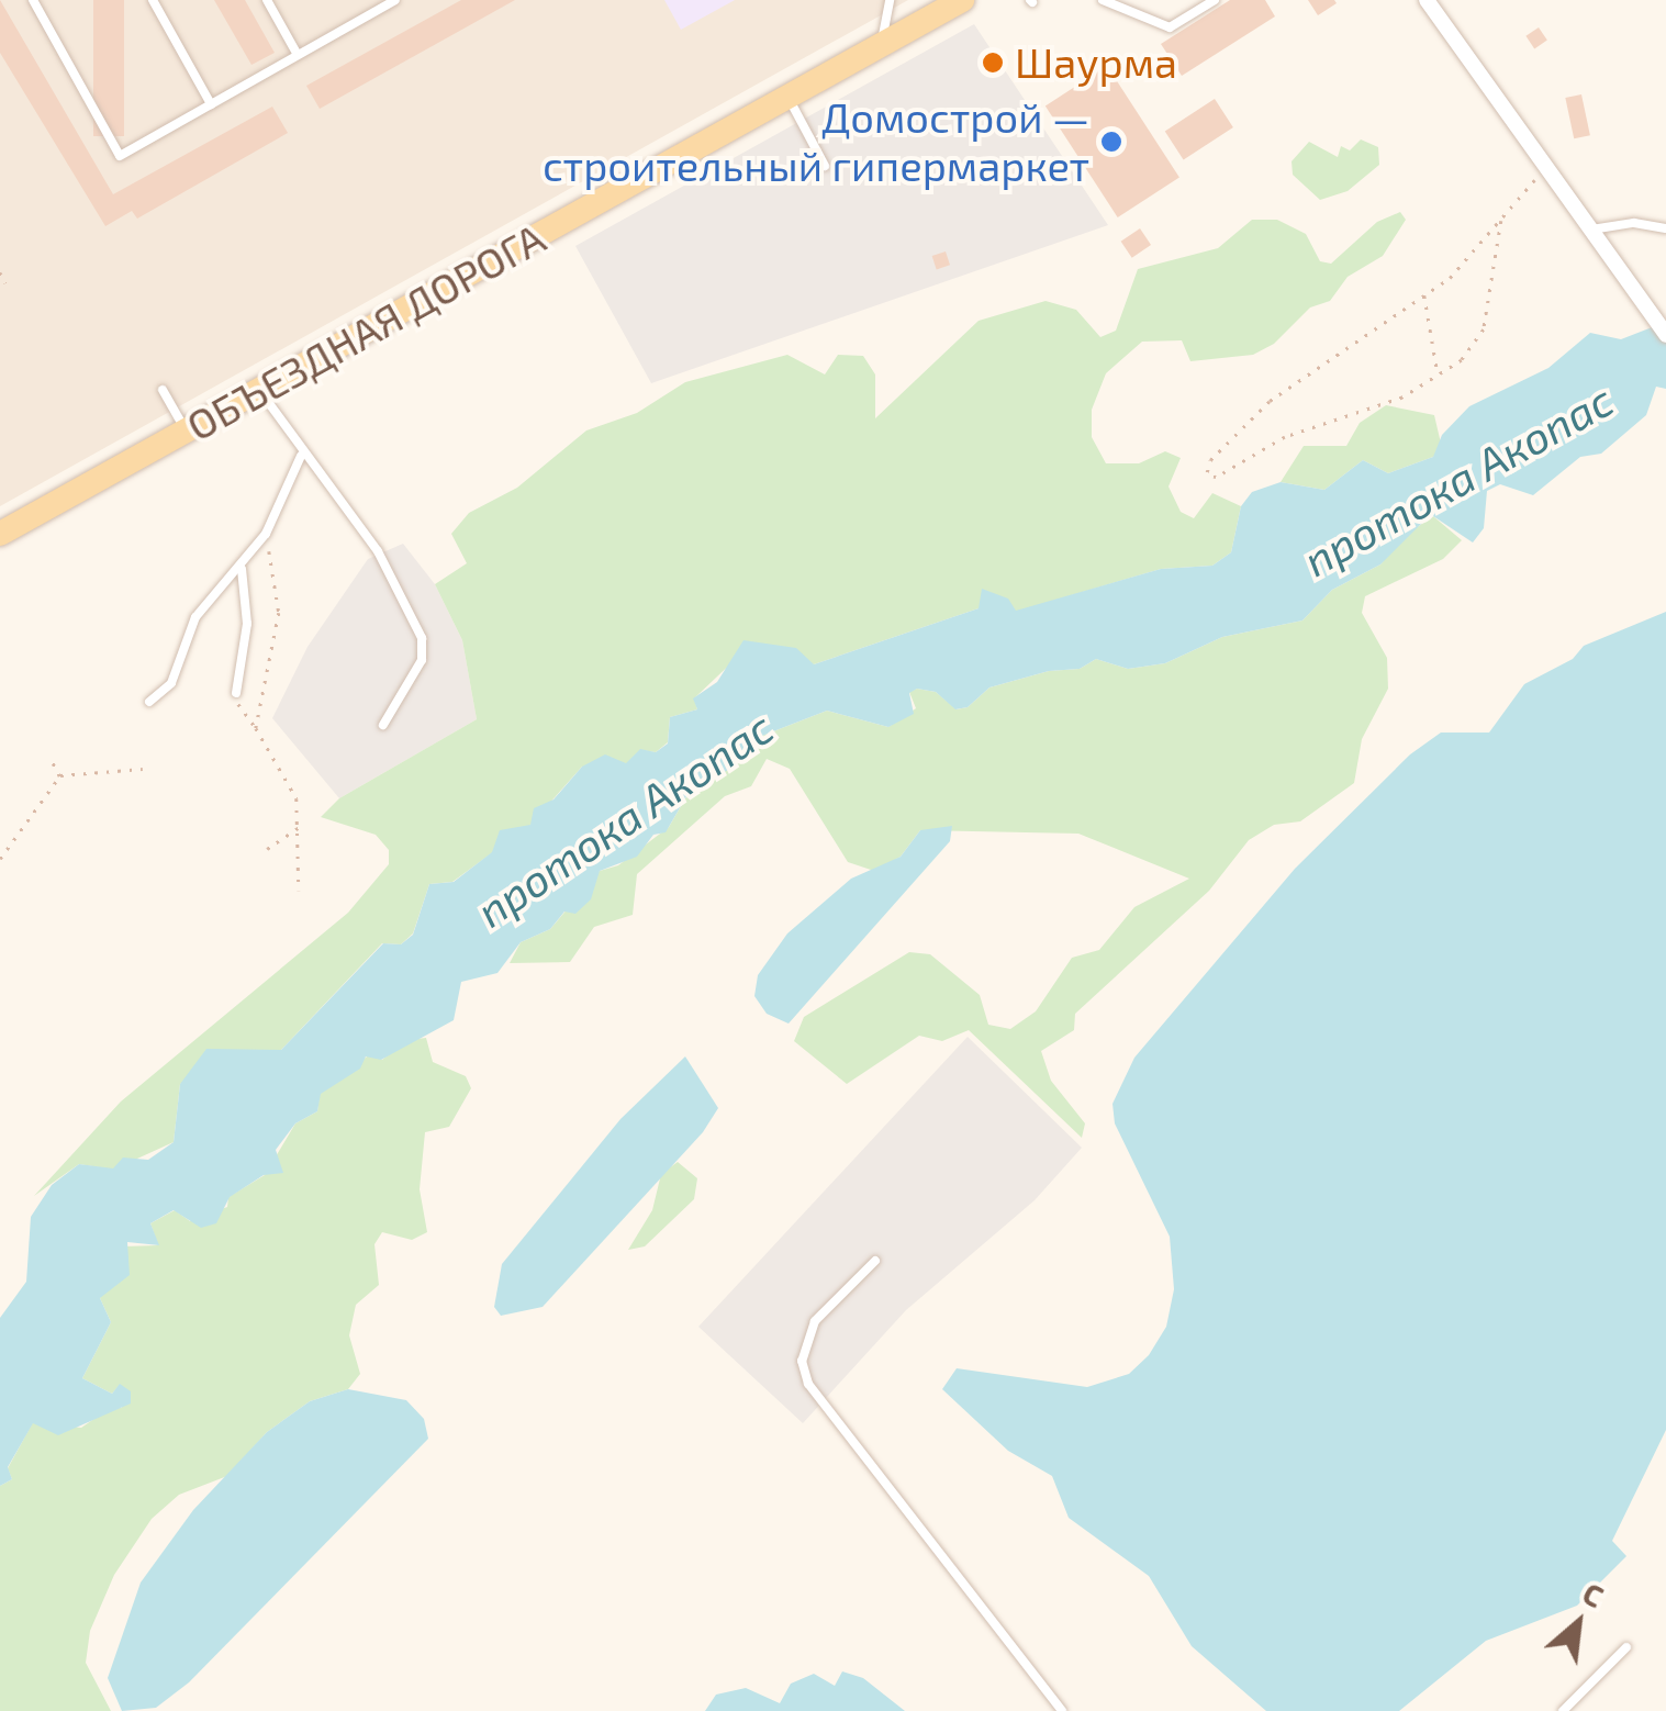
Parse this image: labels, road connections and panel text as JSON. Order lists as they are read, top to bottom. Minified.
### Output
{"streets":{"main road":["ОБЪЕЗДНАЯ ДОРОГА"]},"water":["протока Акопас"],"places":["Шаурма","Домострой — строительный гипермаркет"],"north":"top right"}
